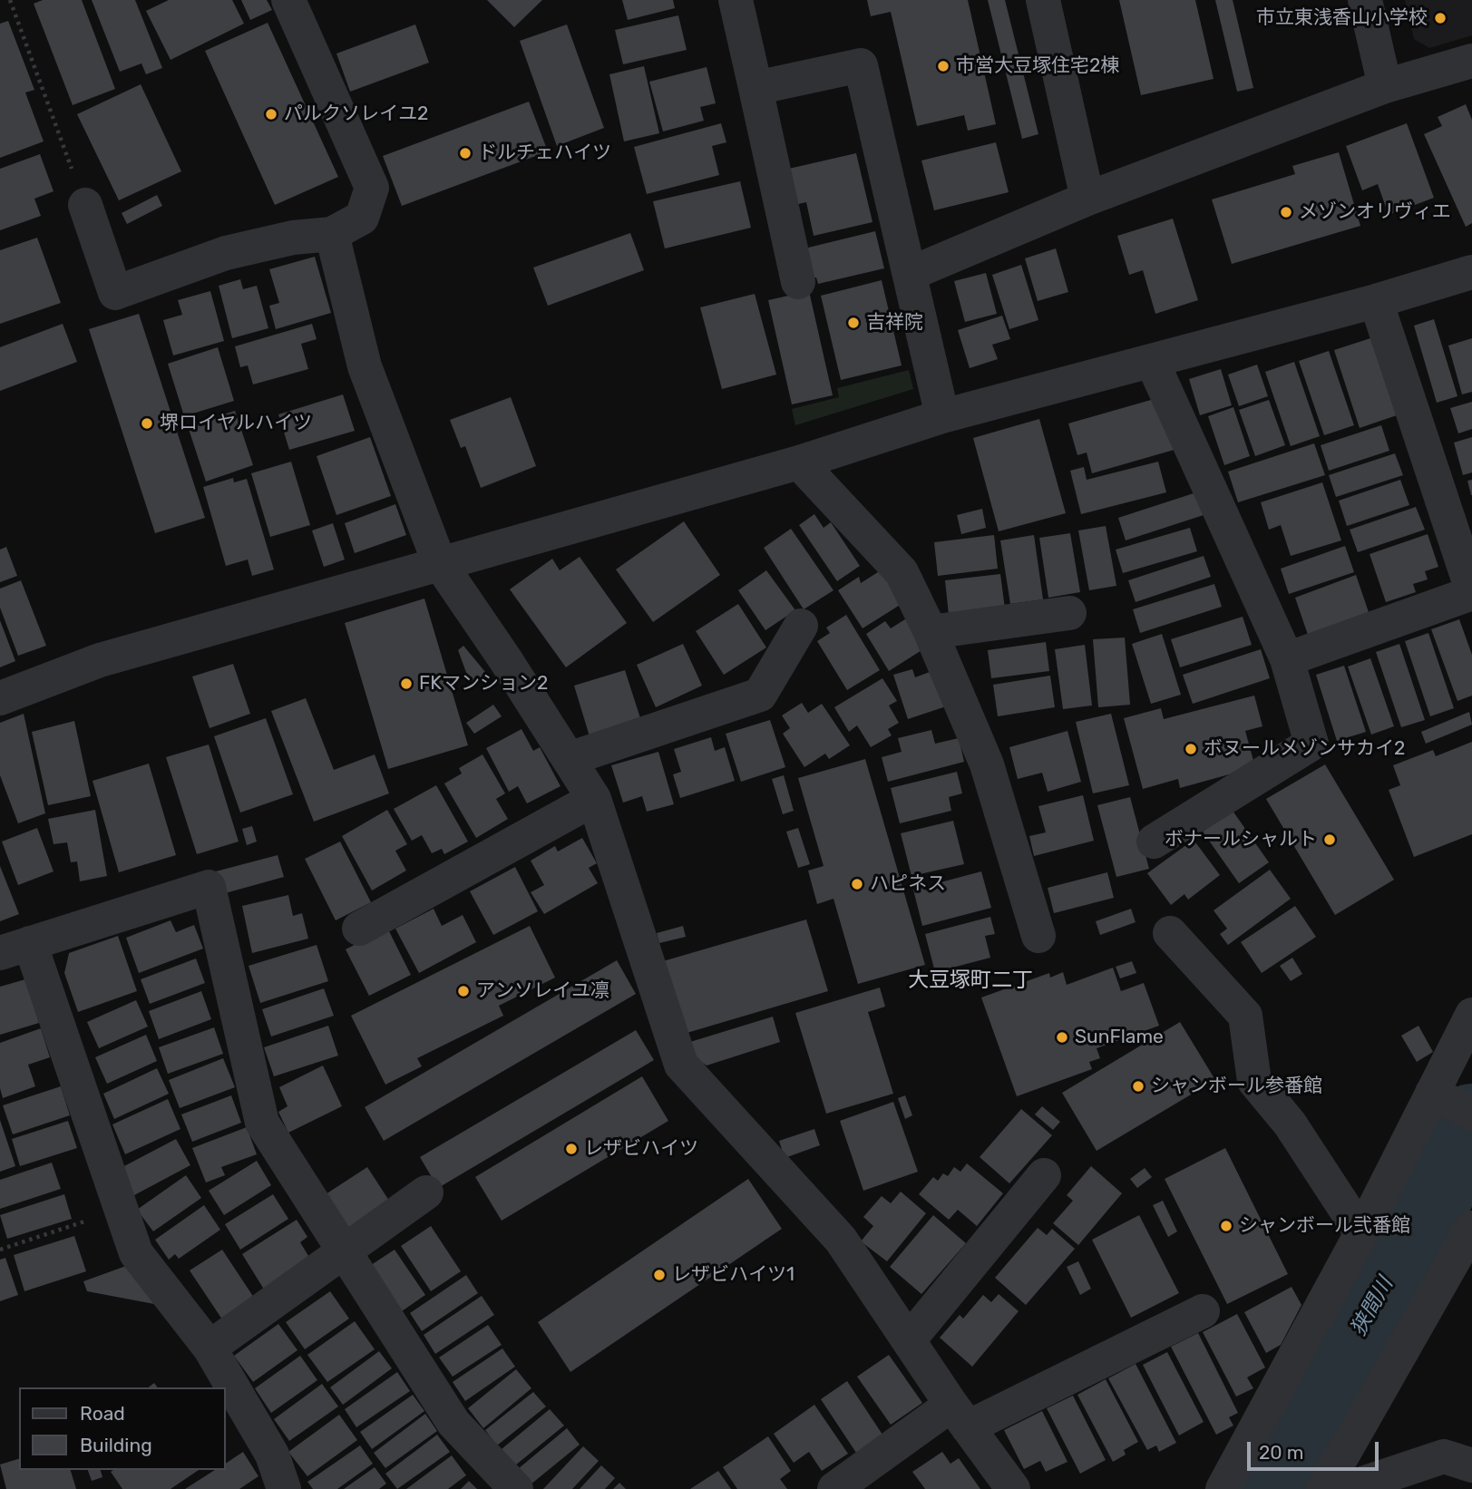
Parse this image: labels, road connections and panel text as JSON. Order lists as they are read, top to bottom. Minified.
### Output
{"districts":["大豆塚町二丁"],"water":["狭間川"],"places":["市立東浅香山小学校","市営大豆塚住宅2棟","パルクソレイユ2","ドルチェハイツ","メゾンオリヴィエ","吉祥院","堺ロイヤルハイツ","FKマンション2","ボヌールメゾンサカイ2","ボナールシャルト","ハピネス","アンソレイユ凛","SunFlame","シャンボール参番館","レザビハイツ","シャンボール弐番館","レザビハイツ1"],"legend":["Road","Building"],"scale_bar":"20 m"}
